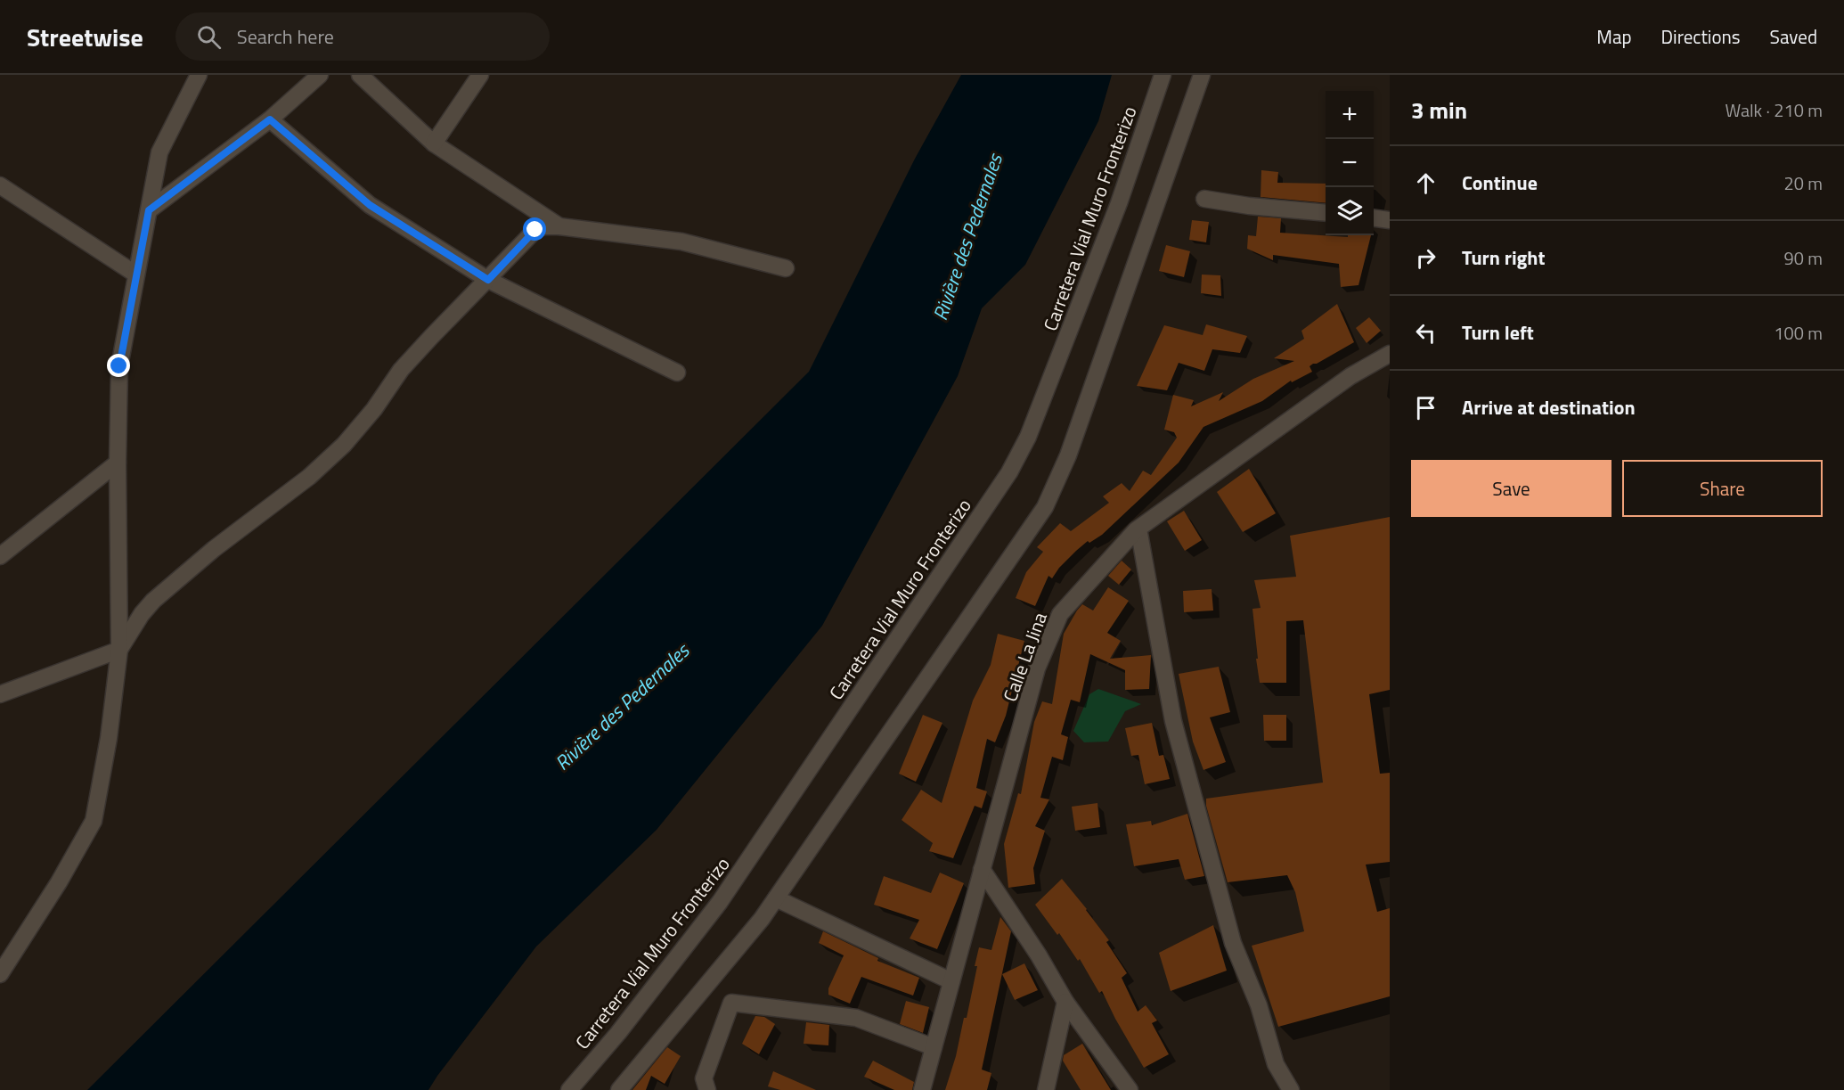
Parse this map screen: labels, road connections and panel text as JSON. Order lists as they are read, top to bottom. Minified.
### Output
{"streets":{"street":["Carretera Vial Muro Fronterizo","Calle La Jina"]},"water":["Rivière des Pedernales"],"page":{"header":"Streetwise","search":"Search here","nav":["Map","Directions","Saved"],"heading":["3 min","Walk · 210 m"],"map_buttons":["+","−"],"list":[["Continue","20 m"],["Turn right","90 m"],["Turn left","100 m"],"Arrive at destination"],"buttons":["Save","Share"]}}
